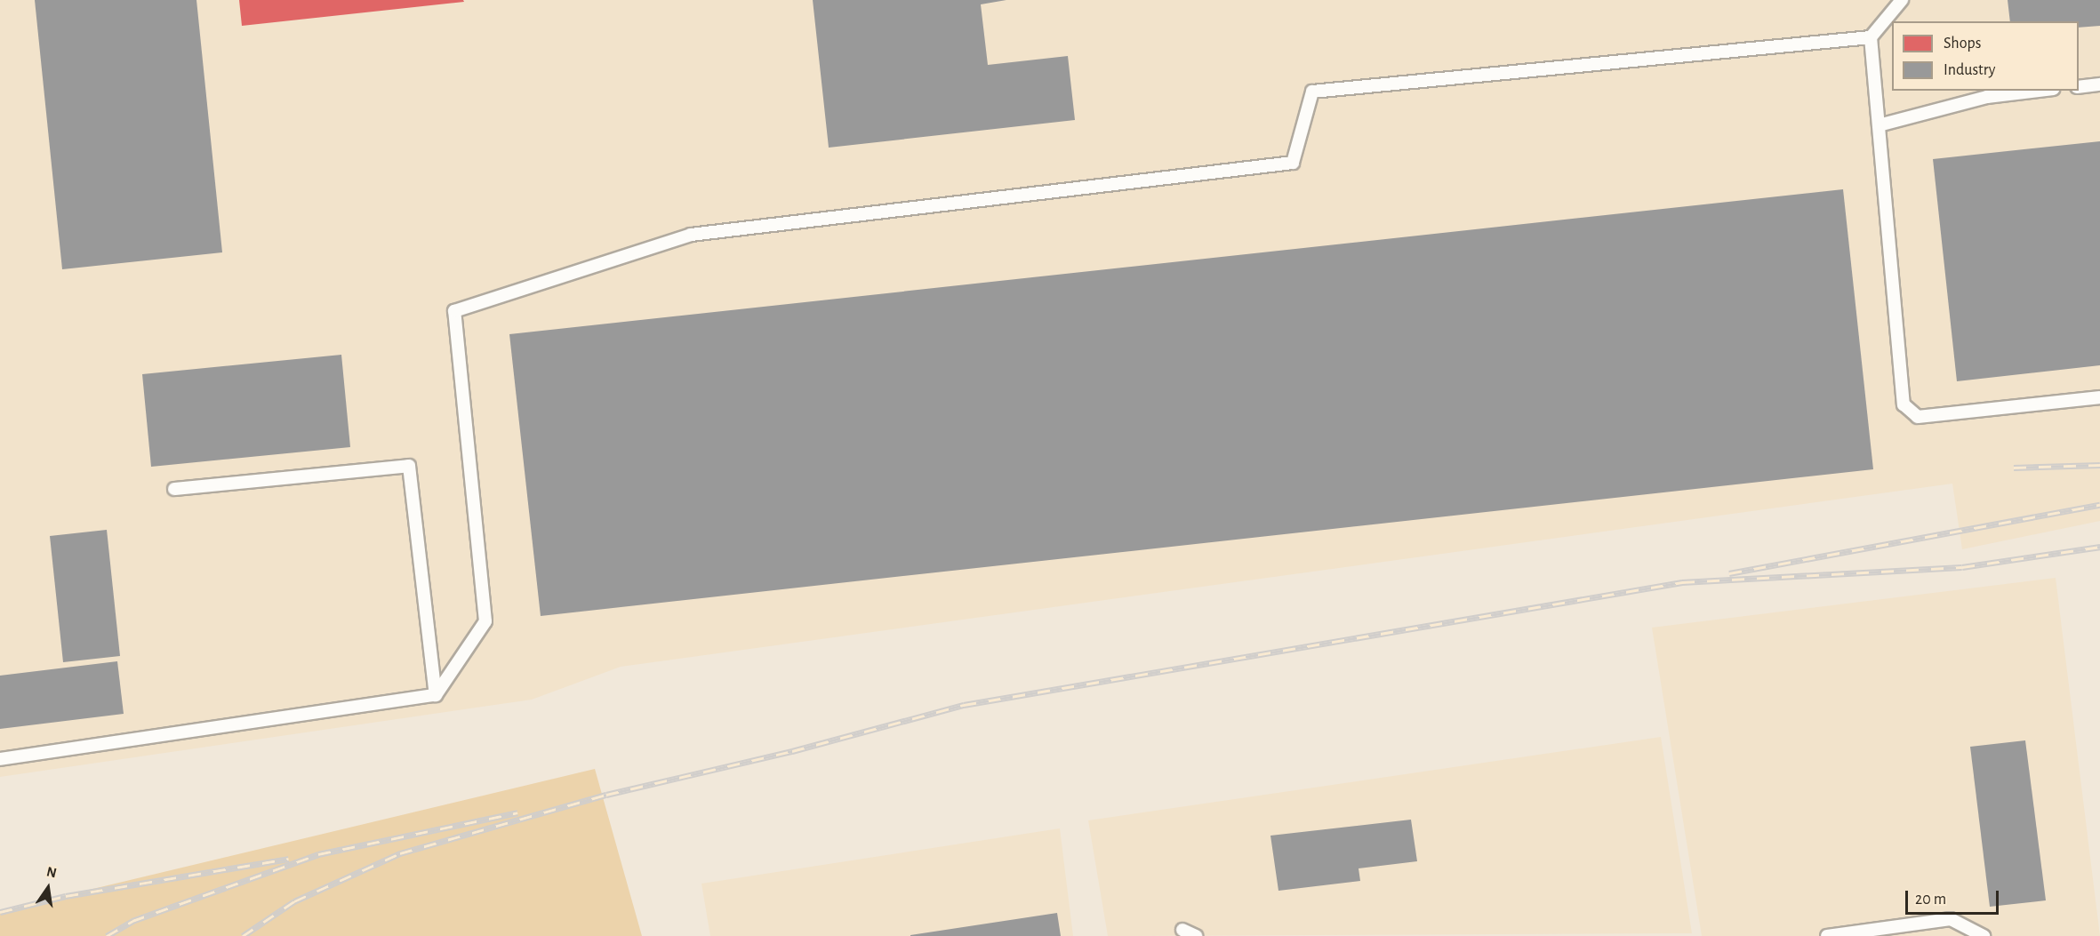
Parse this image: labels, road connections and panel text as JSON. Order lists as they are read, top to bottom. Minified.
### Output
{"legend":["Shops","Industry"],"scale_bar":"20 m","north":"top"}
